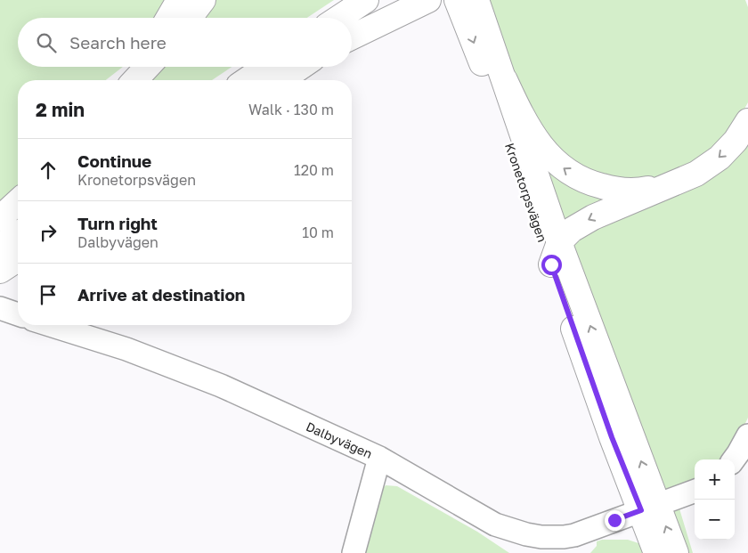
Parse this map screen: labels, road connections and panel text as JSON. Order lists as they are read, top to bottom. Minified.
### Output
{"streets":{"main road":["Kronetorpsvägen"],"street":["Dalbyvägen"]},"crossings":[["Kronetorpsvägen","Dalbyvägen"]],"page":{"search":"Search here","heading":["2 min","Walk · 130 m"],"list":[["Continue","Kronetorpsvägen","120 m"],["Turn right","Dalbyvägen","10 m"],"Arrive at destination"],"map_buttons":["+","−"]}}
